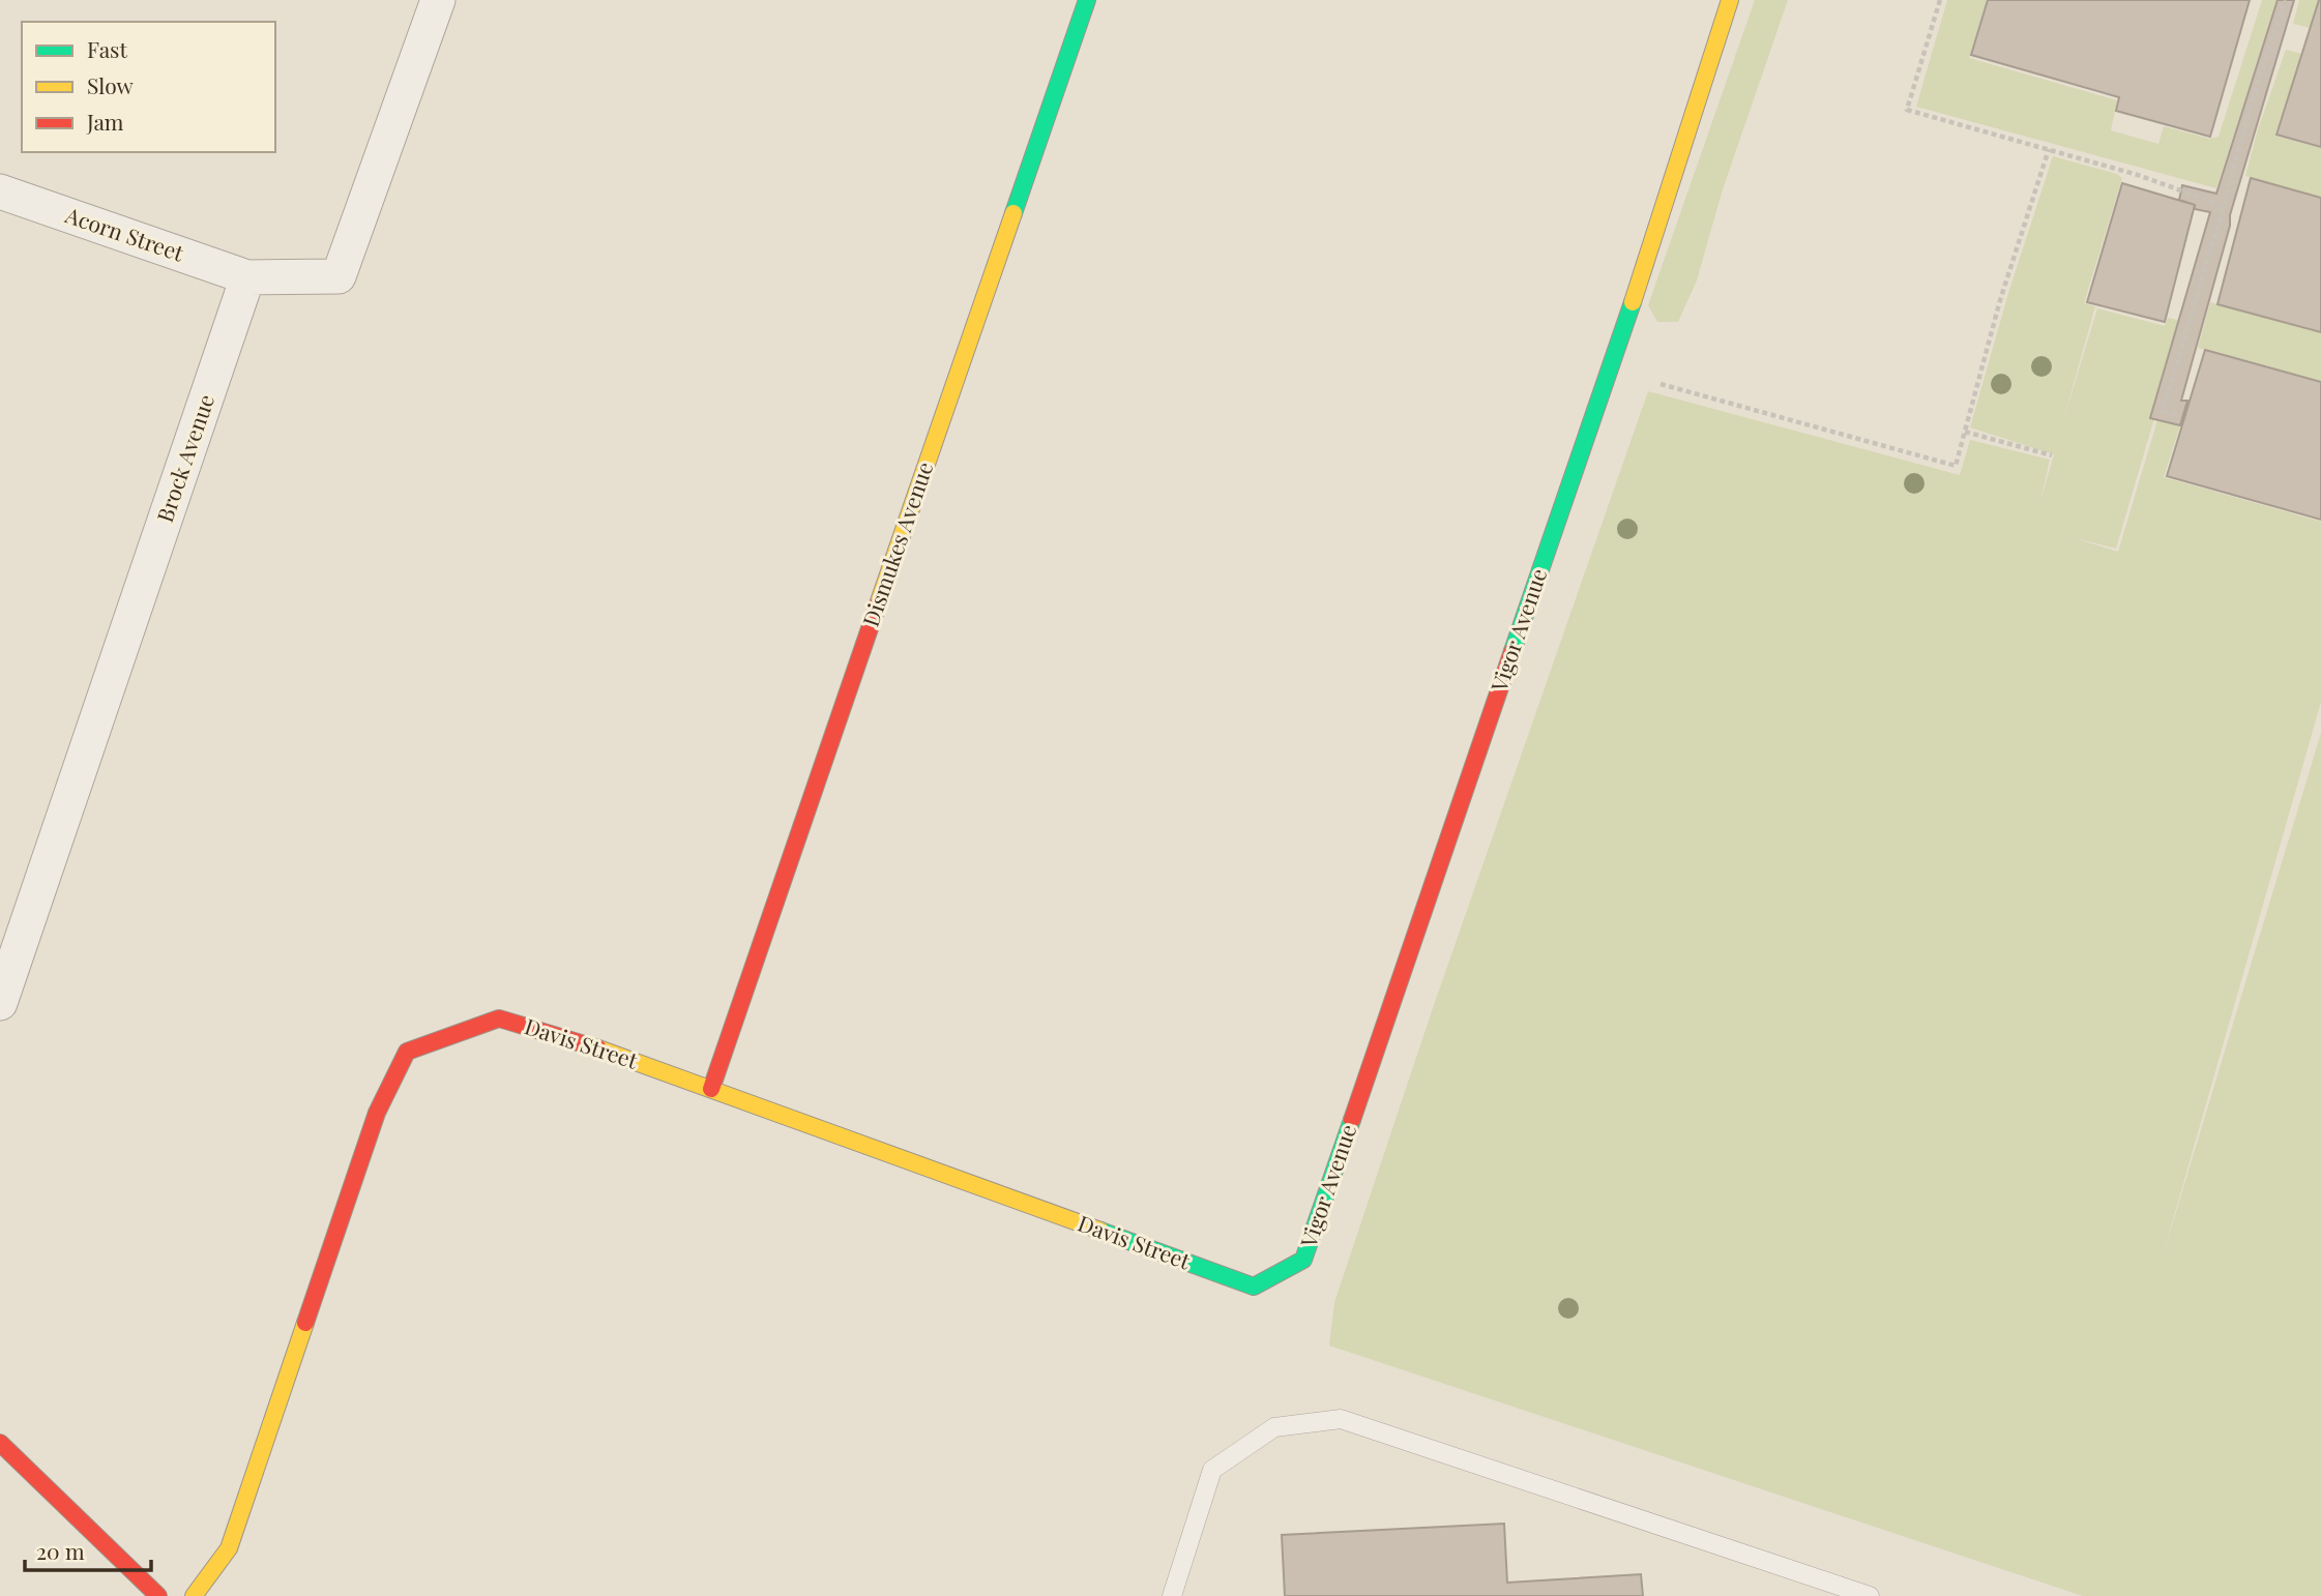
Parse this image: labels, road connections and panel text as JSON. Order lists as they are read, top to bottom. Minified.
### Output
{"streets":{"street":["Acorn Street","Brock Avenue","Dismukes Avenue","Vigor Avenue","Davis Street"]},"crossings":[["Acorn Street","Brock Avenue"],["Dismukes Avenue","Davis Street"],["Vigor Avenue","Davis Street"]],"legend":["Fast","Slow","Jam"],"scale_bar":"20 m"}
